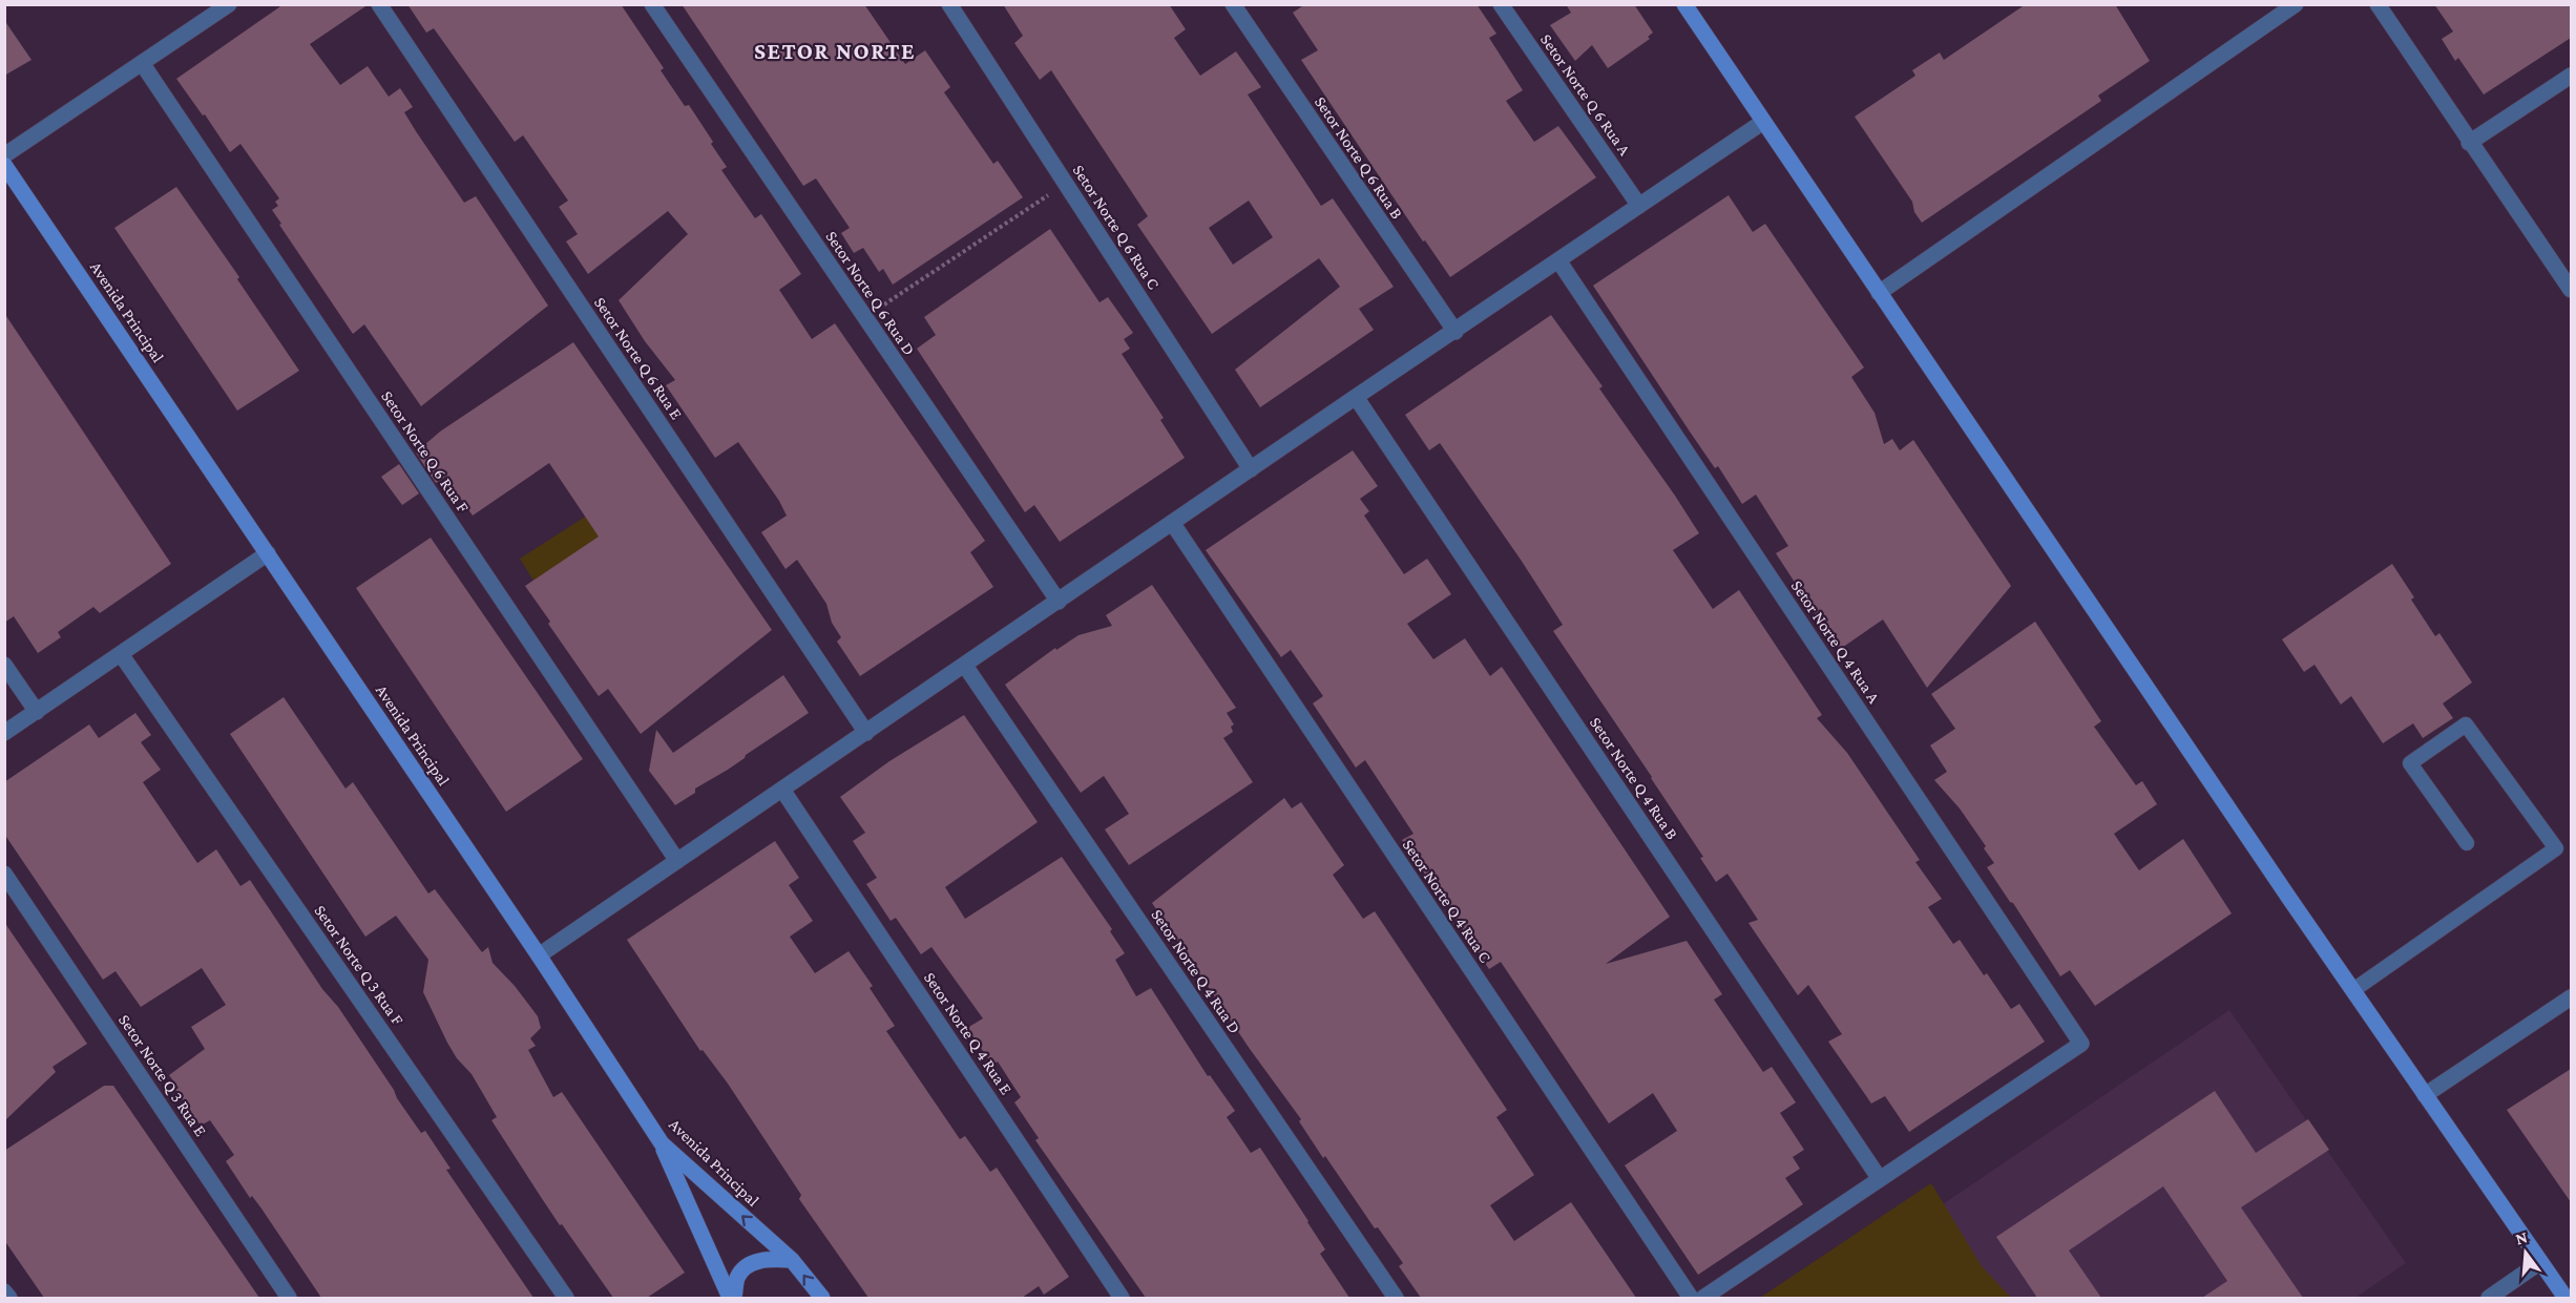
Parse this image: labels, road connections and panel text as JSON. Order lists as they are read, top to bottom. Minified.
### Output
{"streets":{"street":["Setor Norte Q 6 Rua A","Setor Norte Q 6 Rua B","Setor Norte Q 6 Rua C","Setor Norte Q 6 Rua D","Avenida Principal","Setor Norte Q 6 Rua E","Setor Norte Q 6 Rua F","Setor Norte Q 4 Rua A","Setor Norte Q 4 Rua B","Setor Norte Q 4 Rua C","Setor Norte Q 3 Rua F","Setor Norte Q 4 Rua D","Setor Norte Q 4 Rua E","Setor Norte Q 3 Rua E"]},"crossings":[["Setor Norte Q 4 Rua A","Setor Norte Q 4 Rua B"]],"districts":["SETOR NORTE"],"north":"top"}
